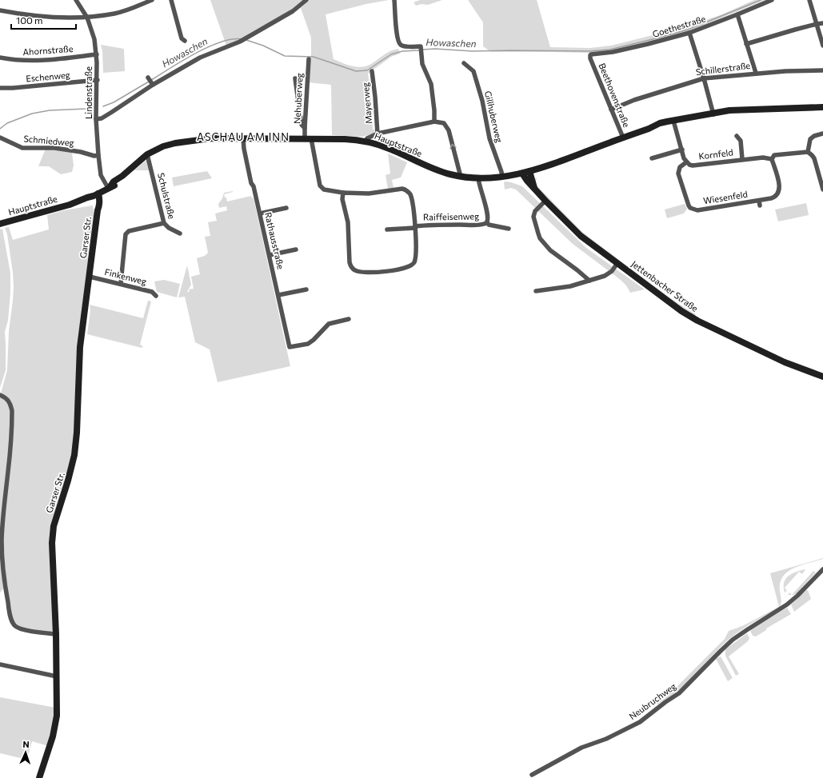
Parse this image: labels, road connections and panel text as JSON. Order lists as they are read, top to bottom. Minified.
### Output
{"streets":{"main road":["Hauptstraße","Garser Str.","Jettenbacher Straße"],"street":["Goethestraße","Ahornstraße","Schillerstraße","Eschenweg","Lindenstraße","Beethovenstraße","Nehuberweg","Mayerweg","Gillhuberweg","Schmiedweg","Kornfeld","Schulstraße","Wiesenfeld","Raiffeisenweg","Rathausstraße","Finkenweg","Neubruchweg"]},"crossings":[["Goethestraße","Beethovenstraße"],["Ahornstraße","Lindenstraße"],["Schillerstraße","Beethovenstraße"],["Eschenweg","Lindenstraße"],["Lindenstraße","Schmiedweg"],["Lindenstraße","Hauptstraße"],["Beethovenstraße","Hauptstraße"],["Nehuberweg","Hauptstraße"],["Nehuberweg","Raiffeisenweg"],["Gillhuberweg","Hauptstraße"],["Hauptstraße","Kornfeld"],["Hauptstraße","Schulstraße"],["Hauptstraße","Raiffeisenweg"],["Hauptstraße","Garser Str."],["Hauptstraße","Rathausstraße"],["Hauptstraße","Jettenbacher Straße"],["Kornfeld","Wiesenfeld"],["Garser Str.","Finkenweg"]],"districts":["ASCHAU AM INN"],"water":["Howaschen"],"scale_bar":"100 m","north":"top"}
